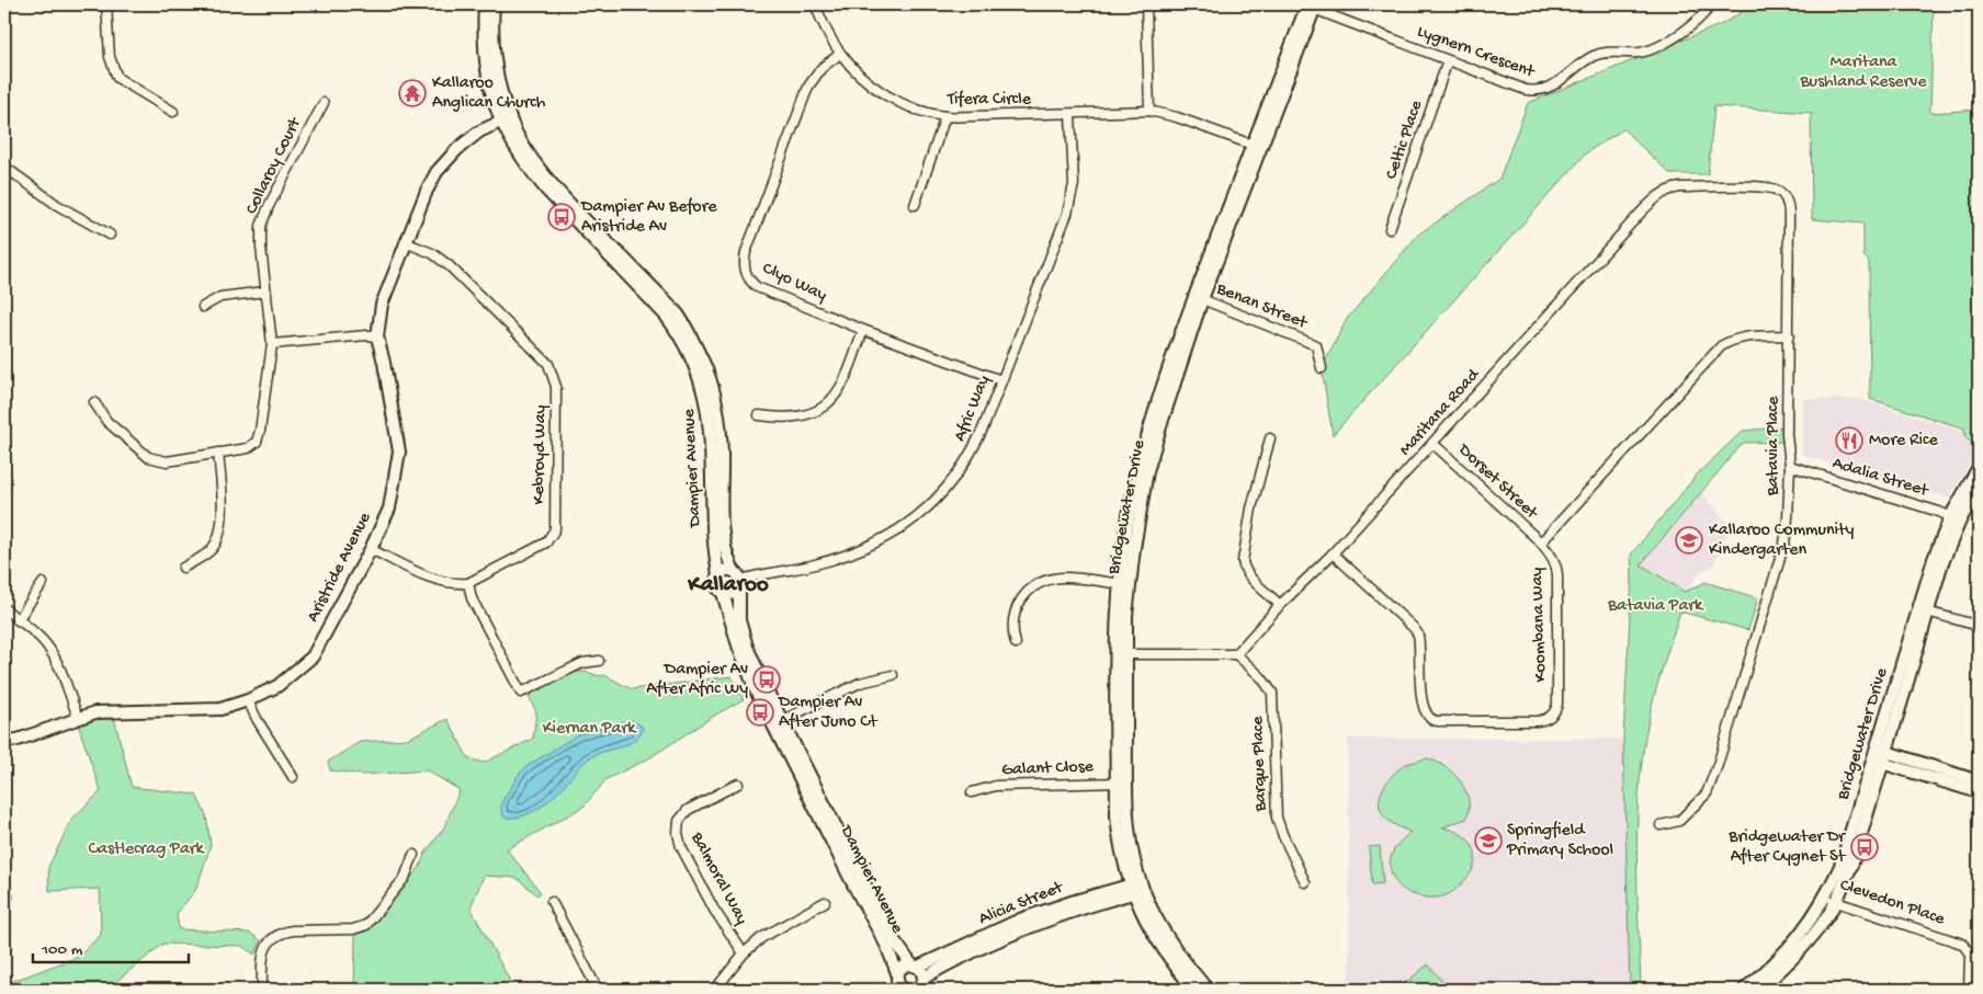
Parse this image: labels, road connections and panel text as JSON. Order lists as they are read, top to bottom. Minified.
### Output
{"streets":{"street":["Lygnern Crescent","Tifera Circle","Celtic Place","Collaroy Court","Clyo Way","Benan Street","Afric Way","Maritana Road","Batavia Place","Kebroyd Way","Dampier Avenue","Adalia Street","Dorset Street","Bridgewater Drive","Aristride Avenue","Koombana Way","Barque Place","Galant Close","Balmoral Way","Clevedon Place","Alicia Street"]},"crossings":[["Lygnern Crescent","Celtic Place"],["Lygnern Crescent","Bridgewater Drive"],["Tifera Circle","Clyo Way"],["Tifera Circle","Afric Way"],["Tifera Circle","Bridgewater Drive"],["Clyo Way","Afric Way"],["Benan Street","Bridgewater Drive"],["Afric Way","Dampier Avenue"],["Maritana Road","Batavia Place"],["Maritana Road","Dorset Street"],["Maritana Road","Koombana Way"],["Maritana Road","Barque Place"],["Batavia Place","Adalia Street"],["Batavia Place","Koombana Way"],["Kebroyd Way","Aristride Avenue"],["Dampier Avenue","Aristride Avenue"],["Dampier Avenue","Alicia Street"],["Adalia Street","Bridgewater Drive"],["Dorset Street","Koombana Way"],["Bridgewater Drive","Galant Close"],["Bridgewater Drive","Clevedon Place"],["Bridgewater Drive","Alicia Street"]],"districts":["Kallaroo"],"parks":["Maritana Bushland Reserve","Batavia Park","Kiernan Park","Castlecrag Park"],"places":{"temple":["Kallaroo Anglican Church"],"bus stop":["Dampier Av Before Aristride Av","Dampier Av After Afric Wy","Dampier Av After Juno Ct","Bridgewater Dr After Cygnet St"],"restaurant":["More Rice"],"school or university":["Kallaroo Community Kindergarten","Springfield Primary School"]},"scale_bar":"100 m"}
